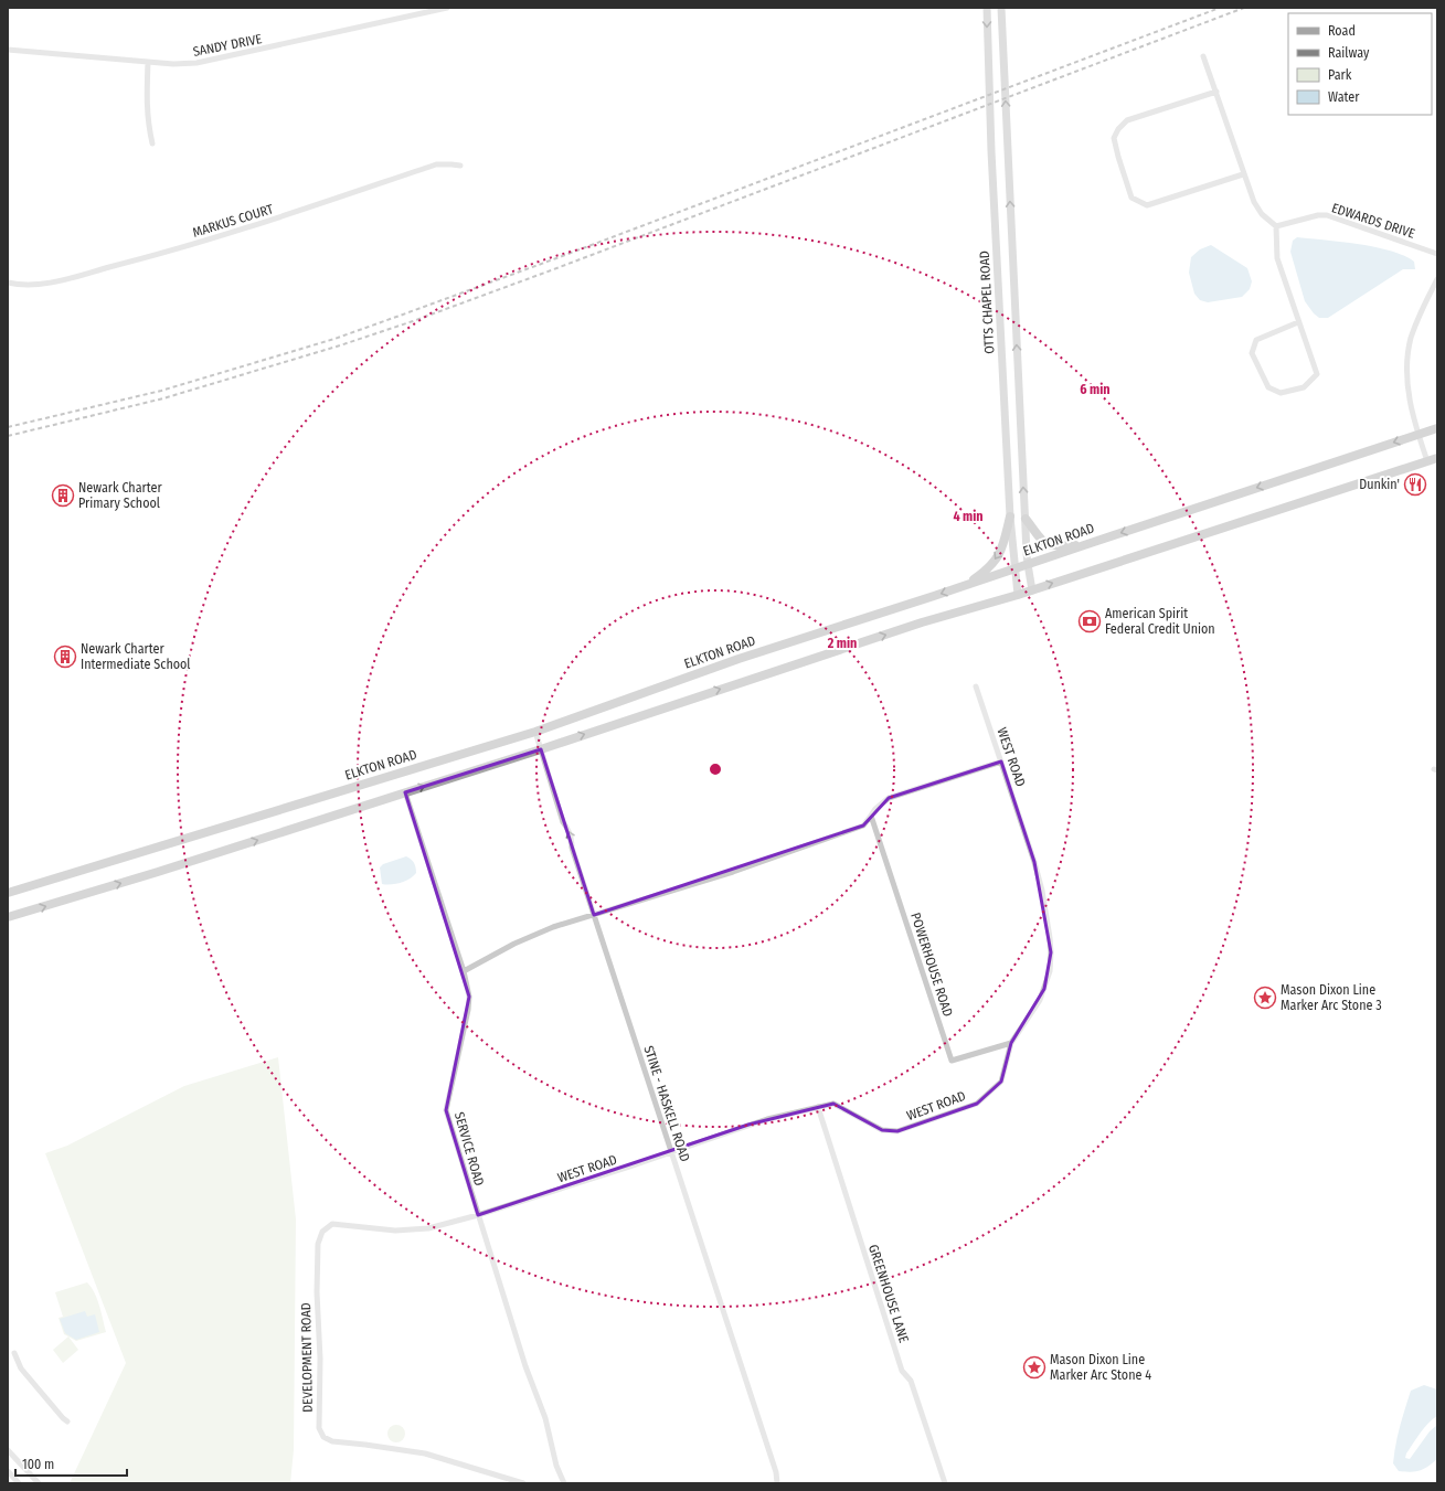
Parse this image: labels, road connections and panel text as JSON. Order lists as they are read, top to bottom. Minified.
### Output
{"streets":{"main road":["OTTS CHAPEL ROAD","ELKTON ROAD"],"street":["SANDY DRIVE","MARKUS COURT","EDWARDS DRIVE","WEST ROAD","POWERHOUSE ROAD","STINE - HASKELL ROAD","SERVICE ROAD","GREENHOUSE LANE","DEVELOPMENT ROAD"]},"crossings":[["OTTS CHAPEL ROAD","ELKTON ROAD"],["ELKTON ROAD","STINE - HASKELL ROAD"],["WEST ROAD","POWERHOUSE ROAD"],["WEST ROAD","STINE - HASKELL ROAD"],["WEST ROAD","SERVICE ROAD"],["WEST ROAD","GREENHOUSE LANE"],["WEST ROAD","DEVELOPMENT ROAD"],["SERVICE ROAD","DEVELOPMENT ROAD"]],"places":{"restaurant":["Dunkin'"],"building":["Newark Charter Primary School","Newark Charter Intermediate School"],"bank":["American Spirit Federal Credit Union"],"place":["Mason Dixon Line Marker Arc Stone 3","Mason Dixon Line Marker Arc Stone 4"]},"legend":["Road","Railway","Park","Water"],"scale_bar":"100 m","rings":["6 min","4 min","2 min"]}
